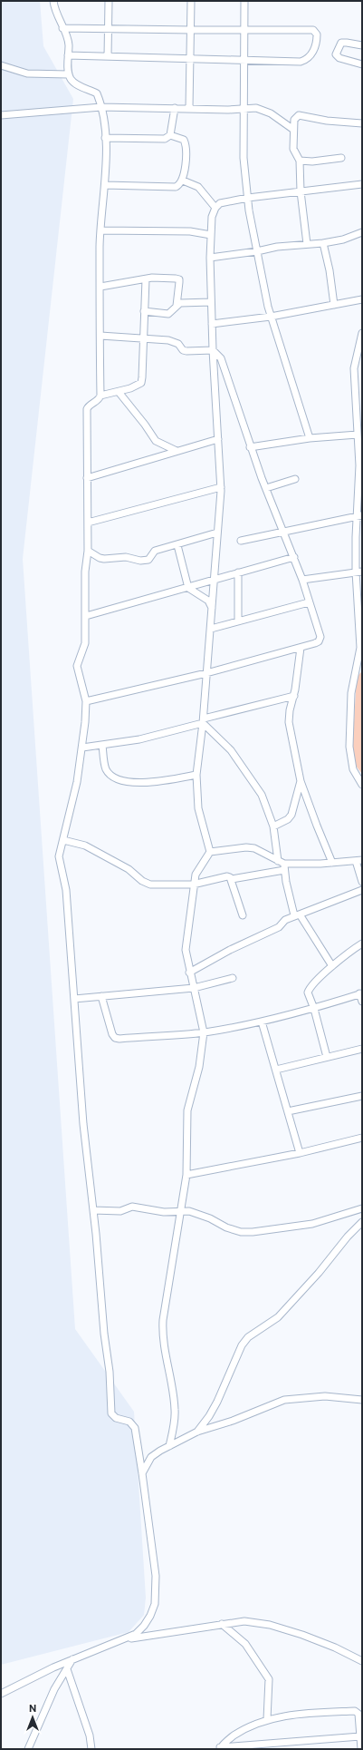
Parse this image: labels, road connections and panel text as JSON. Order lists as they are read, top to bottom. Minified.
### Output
{"north":"top"}
